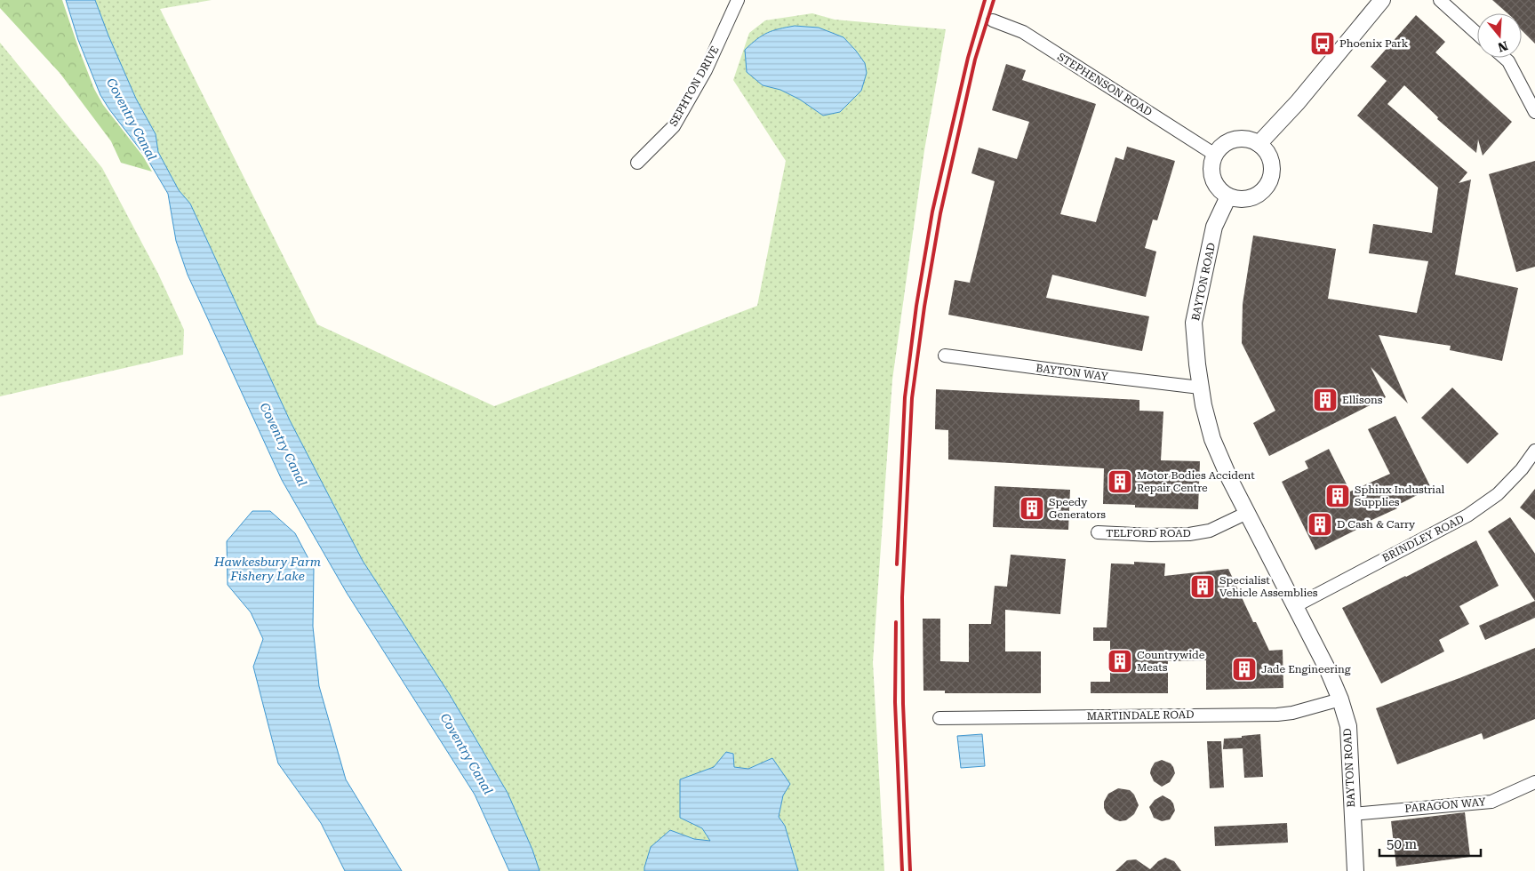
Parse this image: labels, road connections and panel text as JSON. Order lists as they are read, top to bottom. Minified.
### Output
{"streets":{"street":["STEPHENSON ROAD","SEPHTON DRIVE","BAYTON ROAD","BAYTON WAY","TELFORD ROAD","BRINDLEY ROAD","MARTINDALE ROAD","PARAGON WAY"]},"crossings":[["STEPHENSON ROAD","BAYTON ROAD"],["BAYTON ROAD","BAYTON WAY"],["BAYTON ROAD","TELFORD ROAD"],["BAYTON ROAD","BRINDLEY ROAD"],["BAYTON ROAD","MARTINDALE ROAD"],["BAYTON ROAD","PARAGON WAY"]],"water":["Coventry Canal","Hawkesbury Farm Fishery Lake"],"places":{"bus stop":["Phoenix Park"],"building":["Ellisons","Motor Bodies Accident Repair Centre","Sphinx Industrial Supplies","Speedy Generators","D Cash & Carry","Specialist Vehicle Assemblies","Countrywide Meats","Jade Engineering"]},"scale_bar":"50 m","north":"bottom"}
